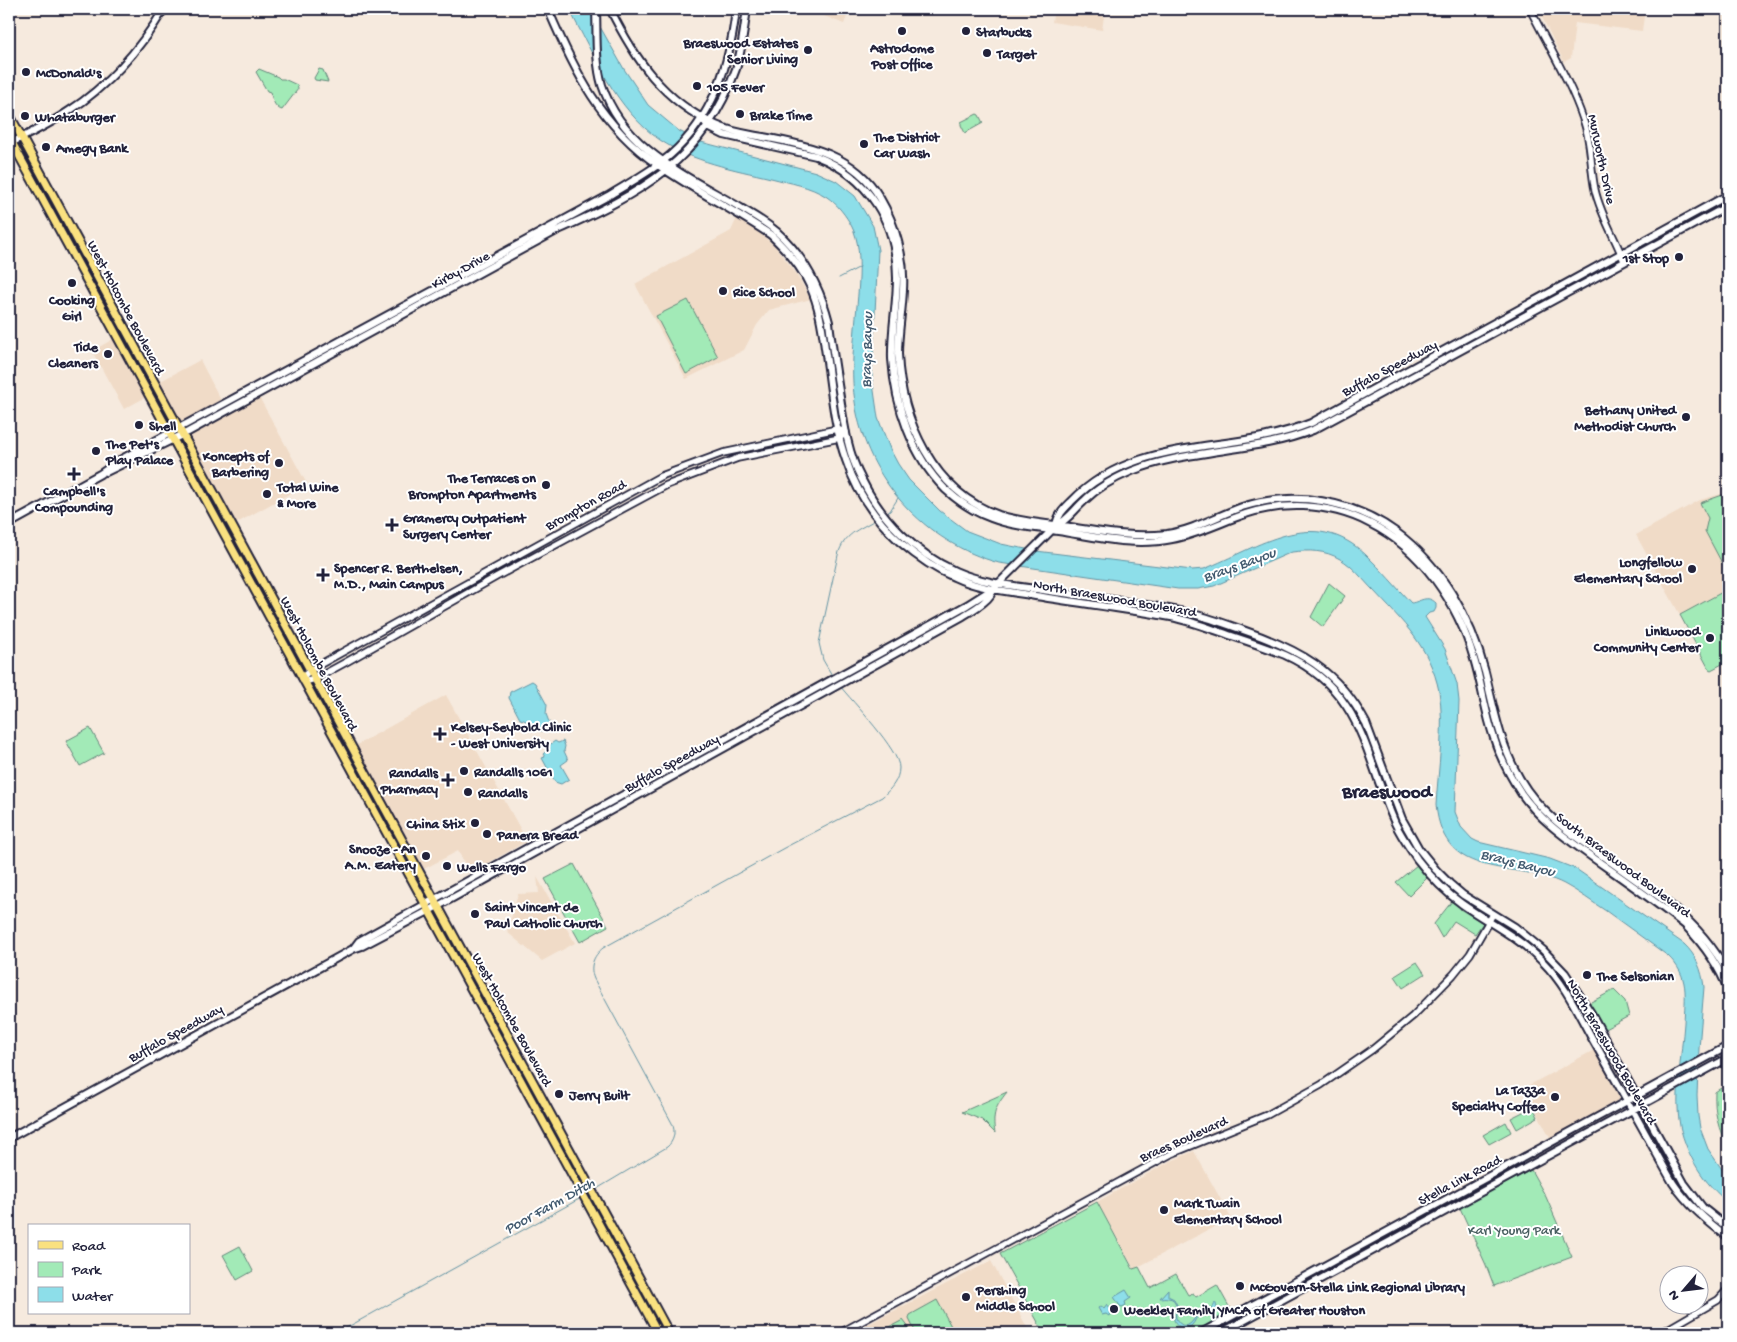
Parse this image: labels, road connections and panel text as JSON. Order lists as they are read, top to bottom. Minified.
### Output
{"streets":{"main road":["Kirby Drive","West Holcombe Boulevard","Buffalo Speedway","North Braeswood Boulevard","South Braeswood Boulevard","Stella Link Road"],"street":["Murworth Drive","Brompton Road","Braes Boulevard"]},"crossings":[["Murworth Drive","Buffalo Speedway"],["Kirby Drive","West Holcombe Boulevard"],["Kirby Drive","North Braeswood Boulevard"],["Kirby Drive","South Braeswood Boulevard"],["West Holcombe Boulevard","Buffalo Speedway"],["West Holcombe Boulevard","Brompton Road"],["Buffalo Speedway","North Braeswood Boulevard"],["Buffalo Speedway","South Braeswood Boulevard"],["Brompton Road","North Braeswood Boulevard"],["North Braeswood Boulevard","Braes Boulevard"],["North Braeswood Boulevard","Stella Link Road"]],"districts":["Braeswood"],"water":["Brays Bayou","Poor Farm Ditch"],"parks":["Karl Young Park"],"places":{"other":["Astrodome Post Office","Starbucks","Braeswood Estates Senior Living","Target","McDonald's","105 Fever","Brake Time","Whataburger","The District Car Wash","Amegy Bank","1st Stop","Cooking Girl","Rice School","Tide Cleaners","Bethany United Methodist Church","Shell","The Pet's Play Palace","Koncepts of Barbering","The Terraces on Brompton Apartments","Total Wine & More","Longfellow Elementary School","Linkwood Community Center","Randalls 1061","Randalls","China Stix","Panera Bread","Snooze - An A.M. Eatery","Wells Fargo","Saint Vincent de Paul Catholic Church","The Selsonian","Jerry Built","La Tazza Specialty Coffee","Mark Twain Elementary School","McGovern-Stella Link Regional Library","Pershing Middle School","Weekley Family YMCA of Greater Houston"],"health":["Campbell's Compounding","Gramercy Outpatient Surgery Center","Spencer R. Berthelsen, M.D., Main Campus","Kelsey-Seybold Clinic - West University","Randalls Pharmacy"]},"legend":["Road","Park","Water"],"north":"bottom left"}
